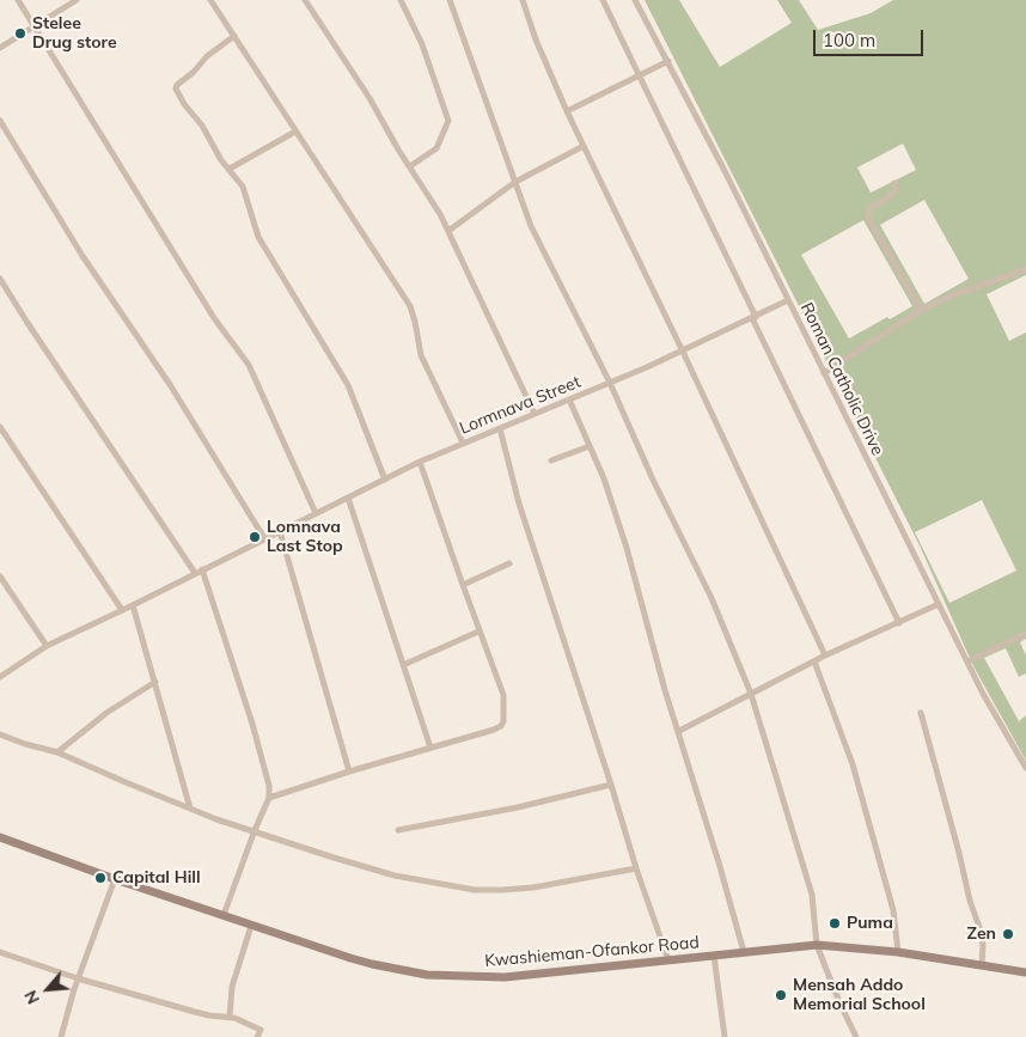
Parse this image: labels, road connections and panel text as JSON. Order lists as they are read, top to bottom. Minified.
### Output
{"streets":{"main road":["Kwashieman-Ofankor Road"],"street":["Roman Catholic Drive","Lormnava Street"]},"crossings":[["Roman Catholic Drive","Lormnava Street"]],"places":["Stelee Drug store","Lomnava Last Stop","Capital Hill","Puma","Zen","Mensah Addo Memorial School"],"scale_bar":"100 m","north":"bottom left"}
